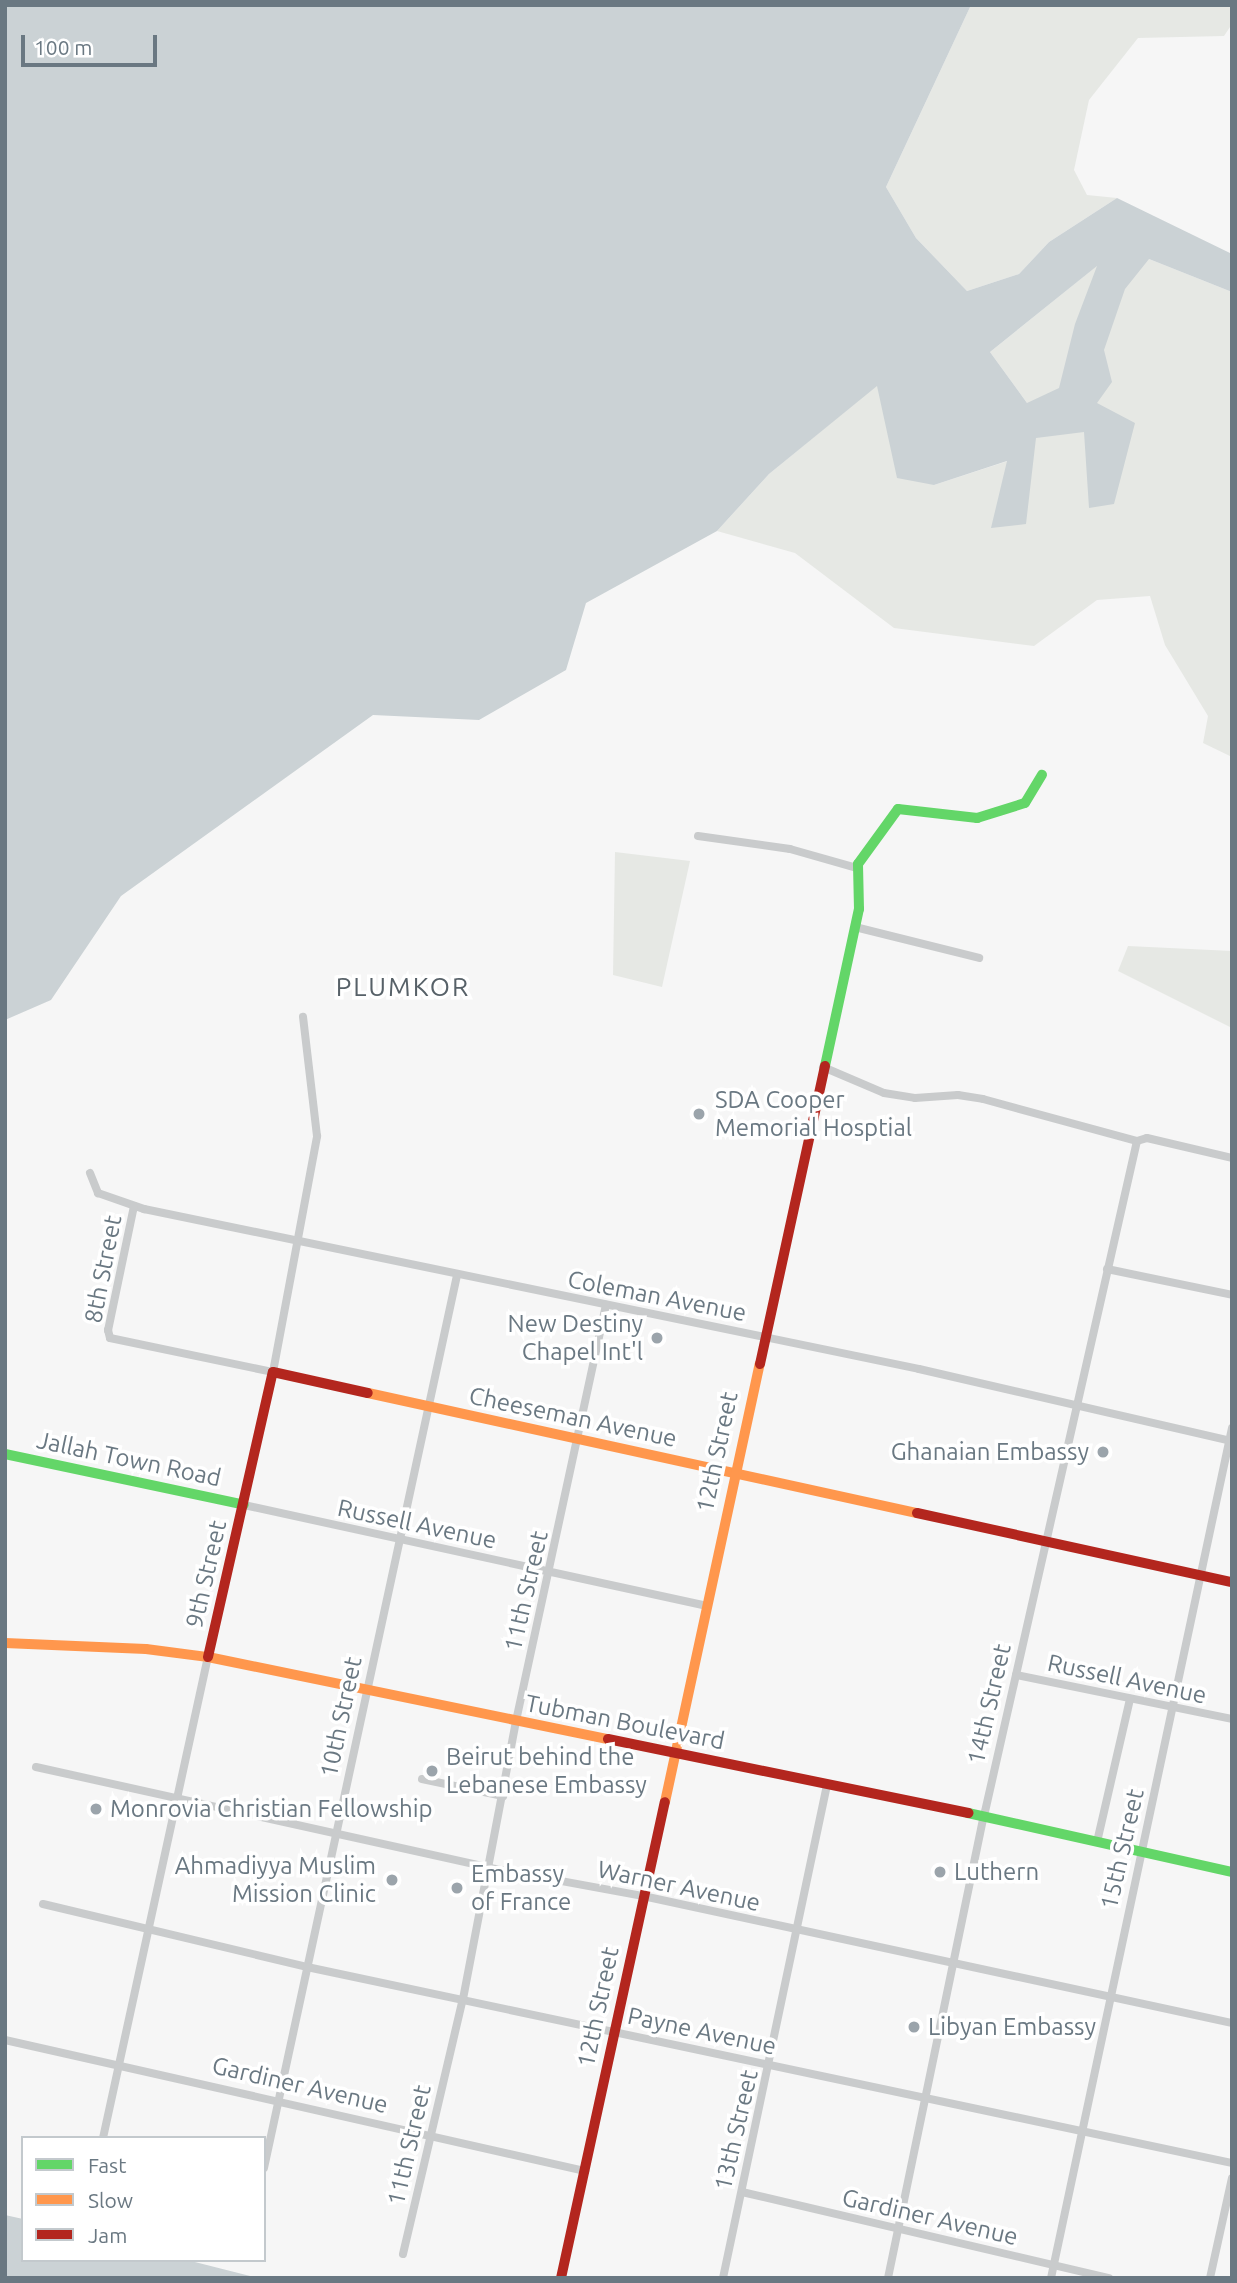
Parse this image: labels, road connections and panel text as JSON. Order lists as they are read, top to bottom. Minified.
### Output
{"streets":{"main road":["Cheeseman Avenue","12th Street","Jallah Town Road","9th Street","Tubman Boulevard"],"street":["8th Street","Coleman Avenue","Russell Avenue","11th Street","14th Street","10th Street","15th Street","Warner Avenue","Payne Avenue","Gardiner Avenue","13th Street"]},"crossings":[["8th Street","Coleman Avenue"],["8th Street","Cheeseman Avenue"],["Coleman Avenue","12th Street"],["Coleman Avenue","9th Street"],["Coleman Avenue","11th Street"],["Coleman Avenue","14th Street"],["Coleman Avenue","10th Street"],["Coleman Avenue","15th Street"],["Cheeseman Avenue","12th Street"],["Cheeseman Avenue","9th Street"],["Cheeseman Avenue","11th Street"],["Cheeseman Avenue","14th Street"],["Cheeseman Avenue","10th Street"],["Cheeseman Avenue","15th Street"],["12th Street","Russell Avenue"],["12th Street","Tubman Boulevard"],["12th Street","Warner Avenue"],["12th Street","Payne Avenue"],["12th Street","Gardiner Avenue"],["Jallah Town Road","Russell Avenue"],["Jallah Town Road","9th Street"],["Russell Avenue","9th Street"],["Russell Avenue","11th Street"],["Russell Avenue","14th Street"],["Russell Avenue","10th Street"],["Russell Avenue","15th Street"],["9th Street","Tubman Boulevard"],["9th Street","Warner Avenue"],["9th Street","Payne Avenue"],["9th Street","Gardiner Avenue"],["11th Street","Tubman Boulevard"],["11th Street","Warner Avenue"],["11th Street","Payne Avenue"],["11th Street","Gardiner Avenue"],["14th Street","Tubman Boulevard"],["14th Street","Warner Avenue"],["14th Street","Payne Avenue"],["14th Street","Gardiner Avenue"],["10th Street","Tubman Boulevard"],["10th Street","Warner Avenue"],["10th Street","Payne Avenue"],["10th Street","Gardiner Avenue"],["Tubman Boulevard","15th Street"],["Tubman Boulevard","13th Street"],["15th Street","Warner Avenue"],["15th Street","Payne Avenue"],["15th Street","Gardiner Avenue"],["Warner Avenue","13th Street"],["Payne Avenue","13th Street"],["Gardiner Avenue","13th Street"]],"districts":["PLUMKOR"],"places":["SDA Cooper Memorial Hosptial","New Destiny Chapel Int'l","Ghanaian Embassy","Beirut behind the Lebanese Embassy","Monrovia Christian Fellowship","Luthern","Ahmadiyya Muslim Mission Clinic","Embassy of France","Libyan Embassy"],"legend":["Fast","Slow","Jam"],"scale_bar":"100 m"}
